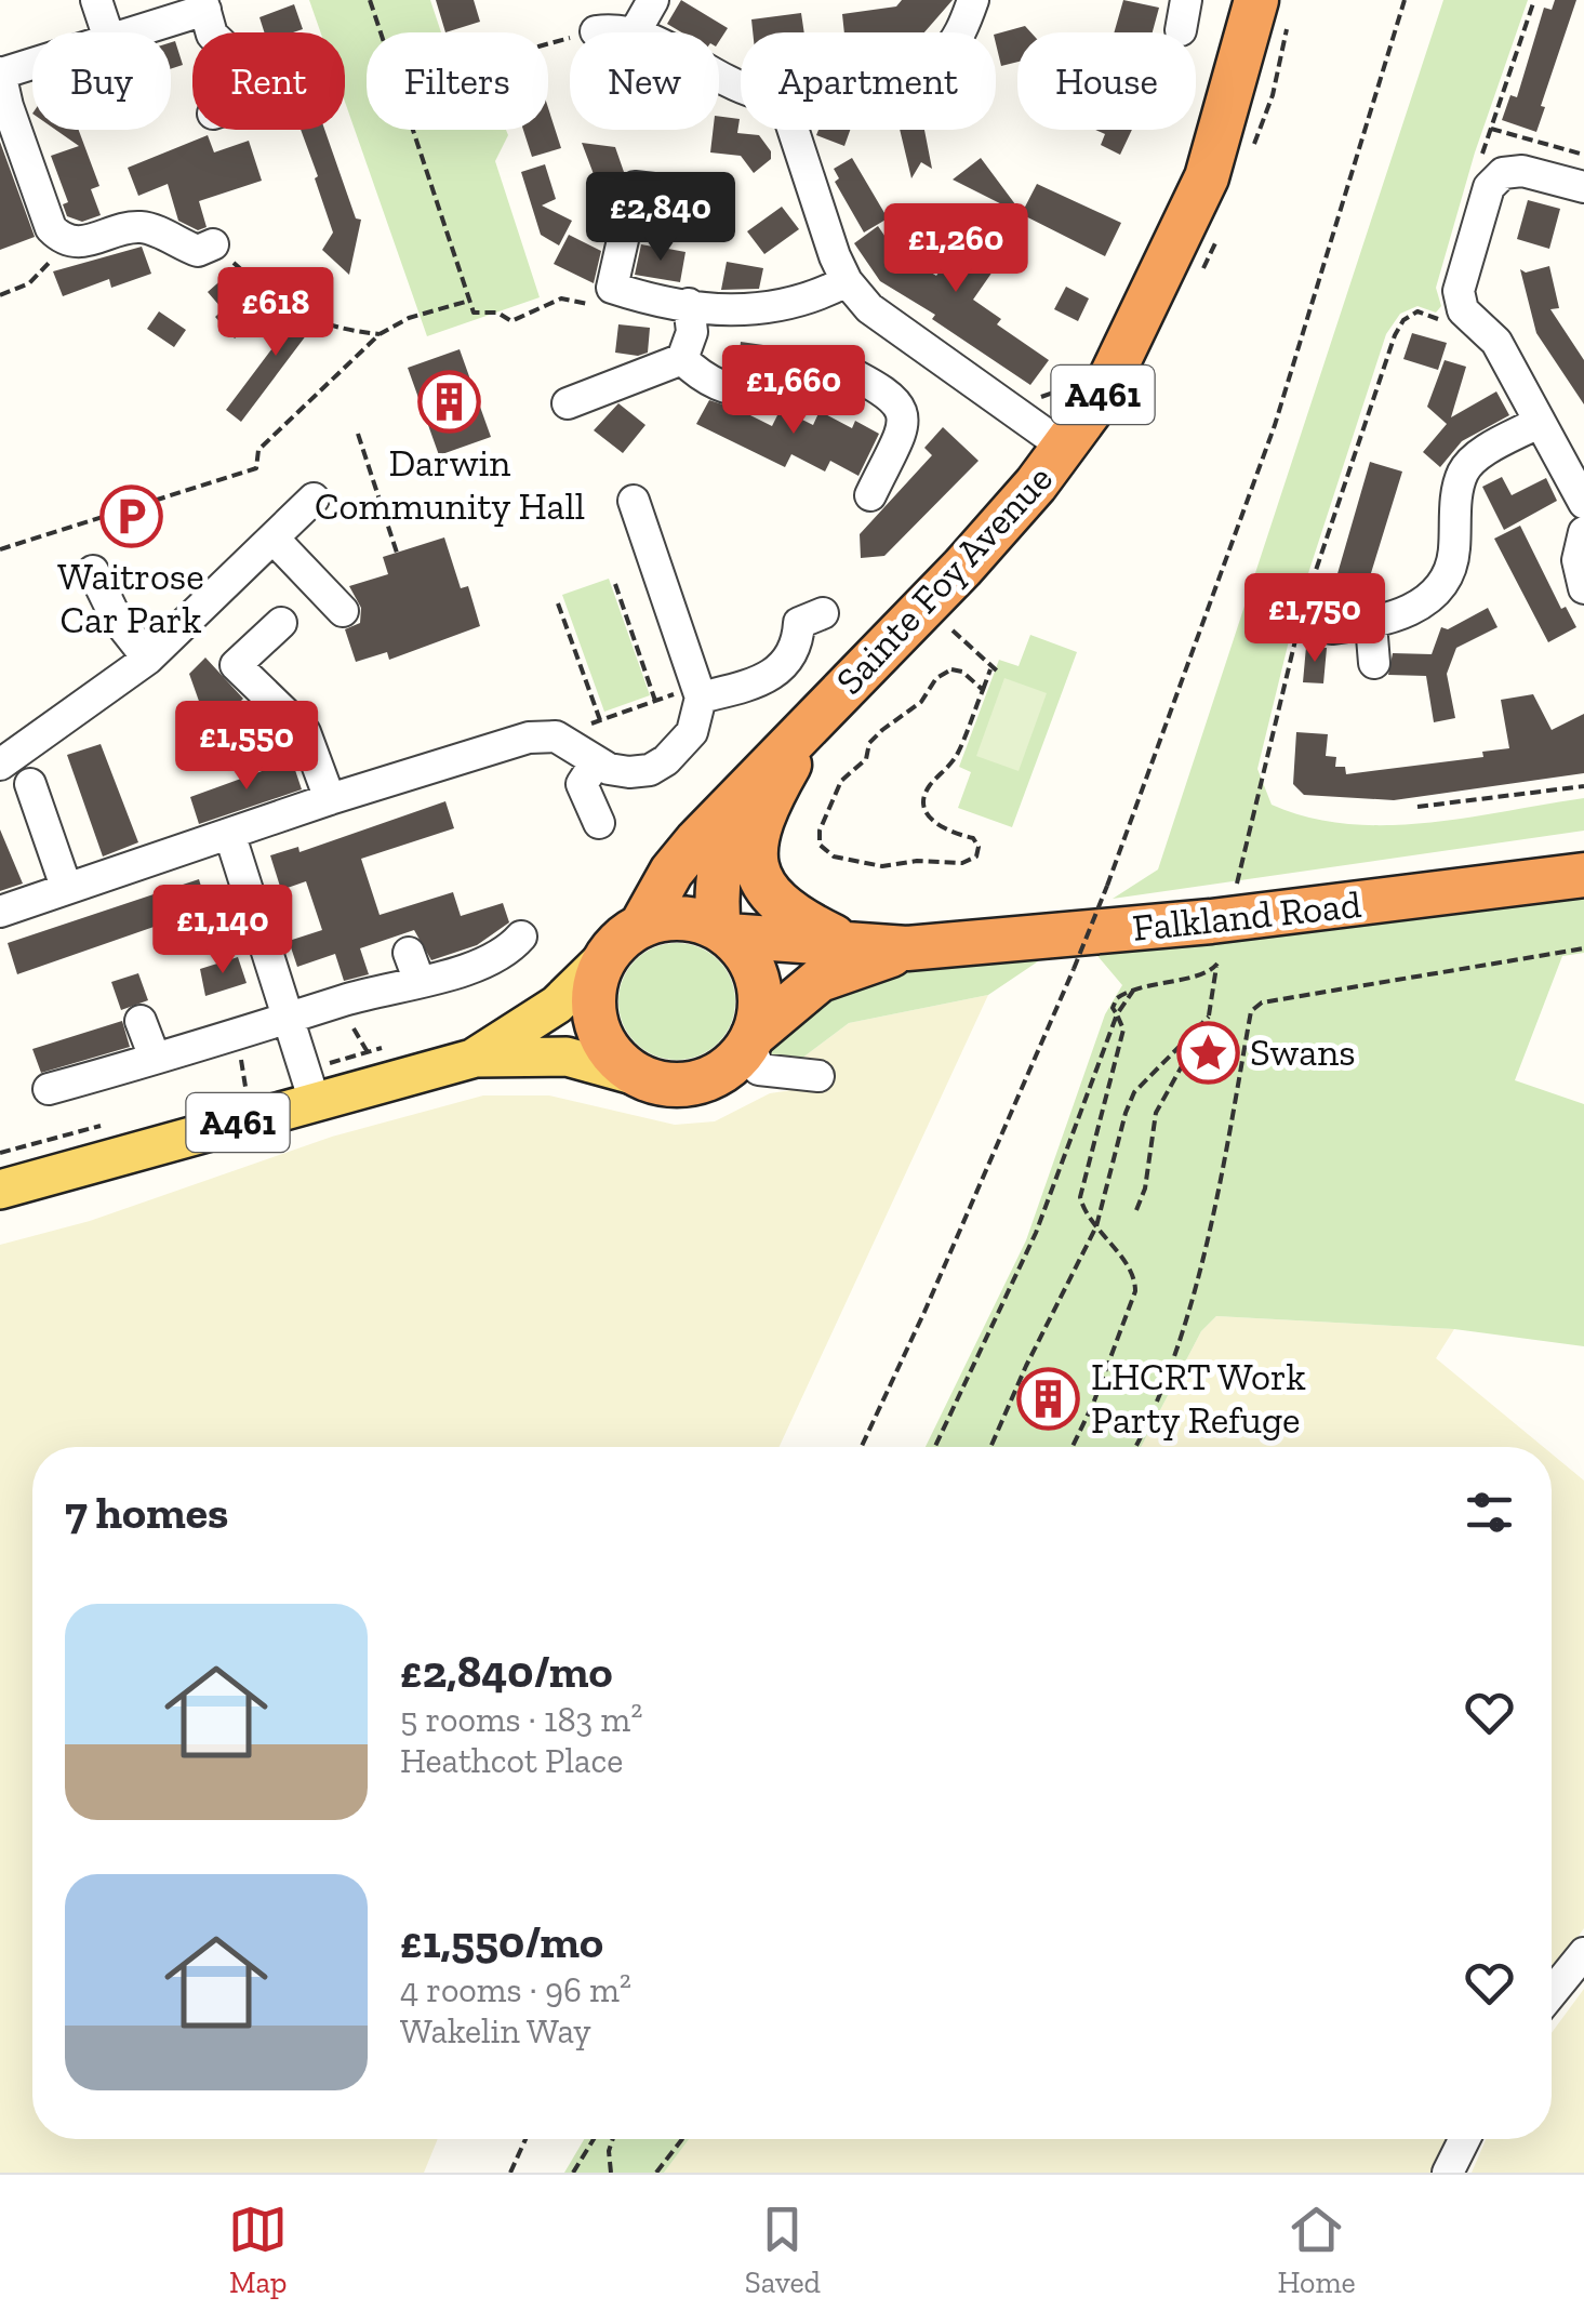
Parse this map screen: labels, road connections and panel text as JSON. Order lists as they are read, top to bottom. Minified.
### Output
{"streets":{"highway":["A461","Sainte Foy Avenue","Falkland Road"]},"crossings":[["A461","Sainte Foy Avenue"],["A461","Falkland Road"],["Sainte Foy Avenue","Falkland Road"]],"places":{"building":["Darwin Community Hall","LHCRT Work Party Refuge"],"parking":["Waitrose Car Park"],"place":["Swans"]},"page":{"chip":["Buy","Rent","Filters","New","Apartment","House"],"price":["£2,840","£1,260","£618","£1,660","£1,750","£1,550","£1,140"],"heading":"7 homes","list":[{"name":"£2,840/mo","note":"5 rooms · 183 m² · Heathcot Place"},{"name":"£1,550/mo","note":"4 rooms · 96 m² · Wakelin Way"}],"tabs":["Map","Saved","Home"]}}
